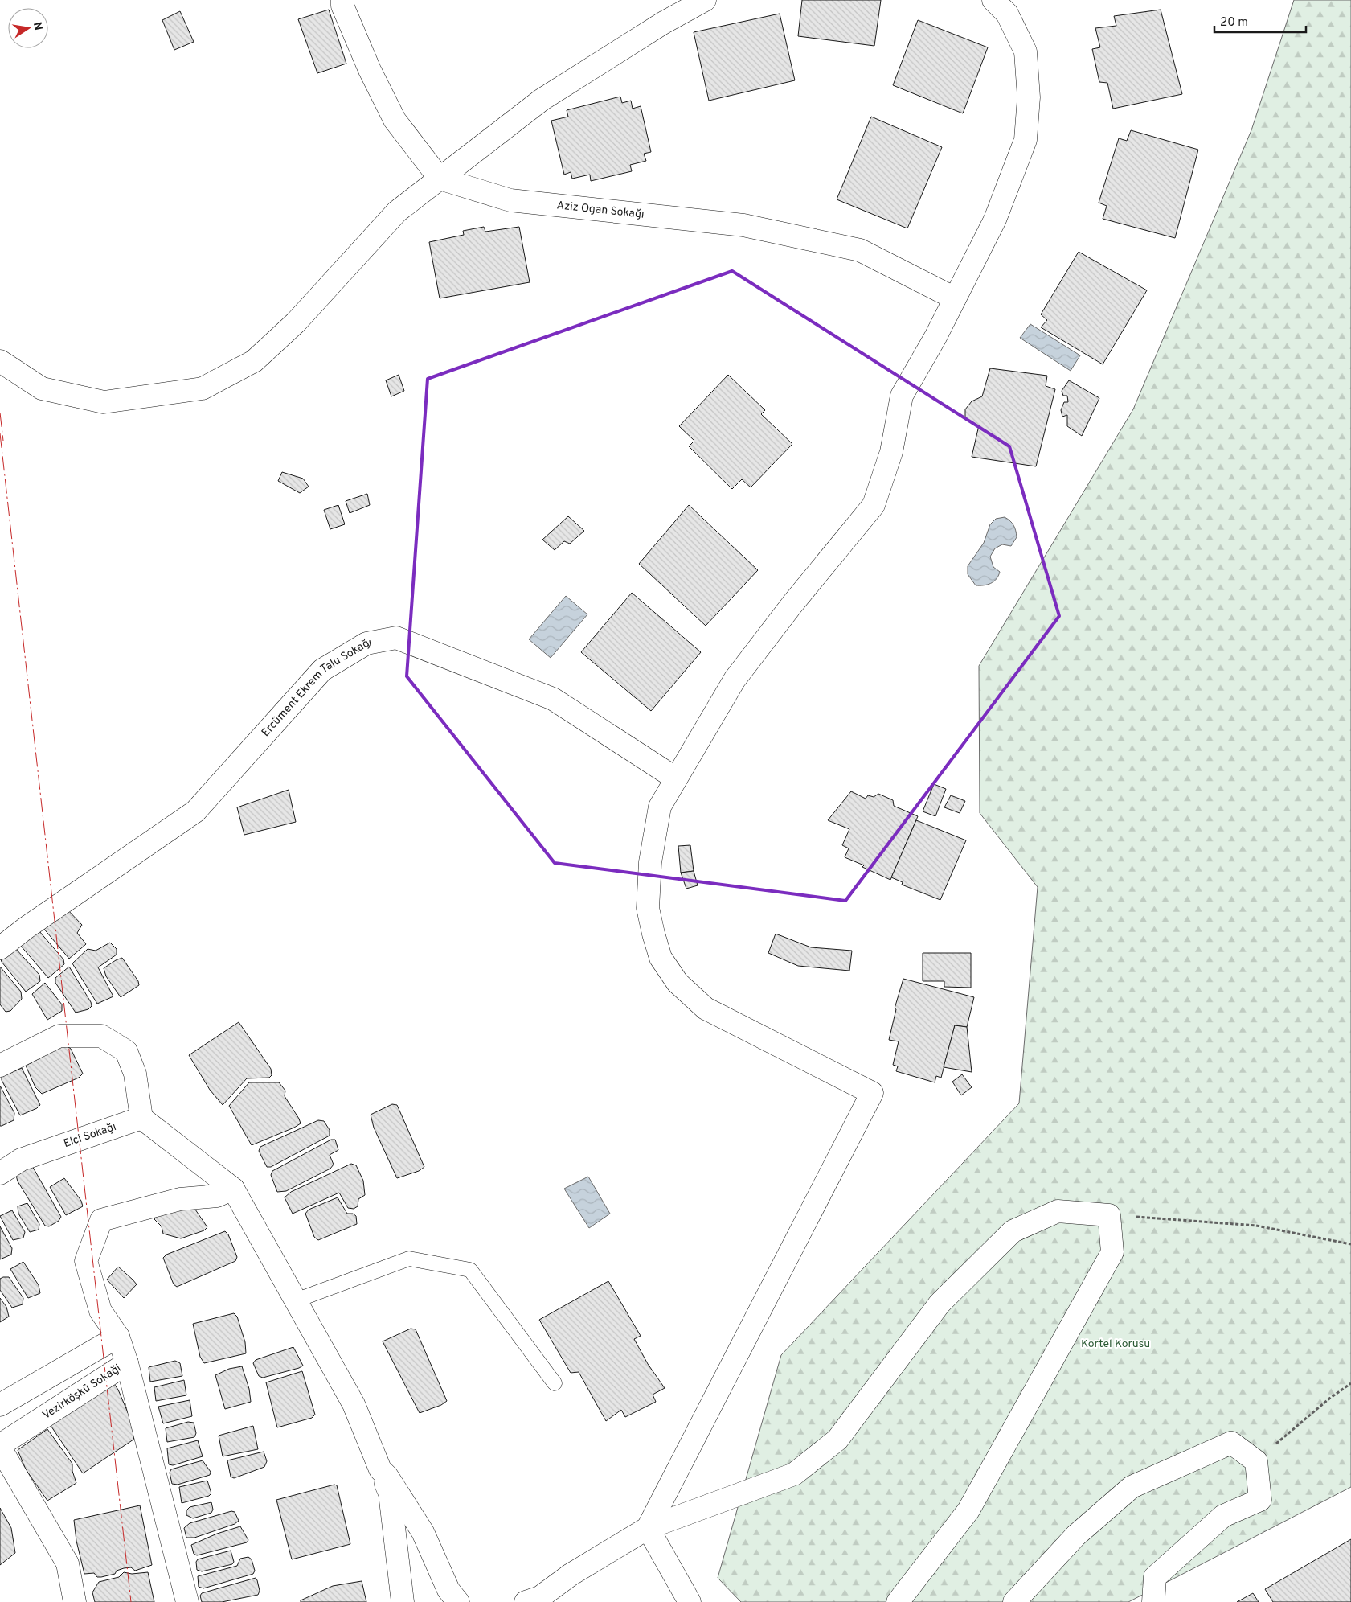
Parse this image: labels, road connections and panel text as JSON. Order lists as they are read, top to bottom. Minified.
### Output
{"streets":{"street":["Aziz Ogan Sokağı","Ercüment Ekrem Talu Sokağı","Elci Sokağı","Vezirköşkü Sokaği"]},"parks":["Kortel Korusu"],"scale_bar":"20 m","north":"right"}
